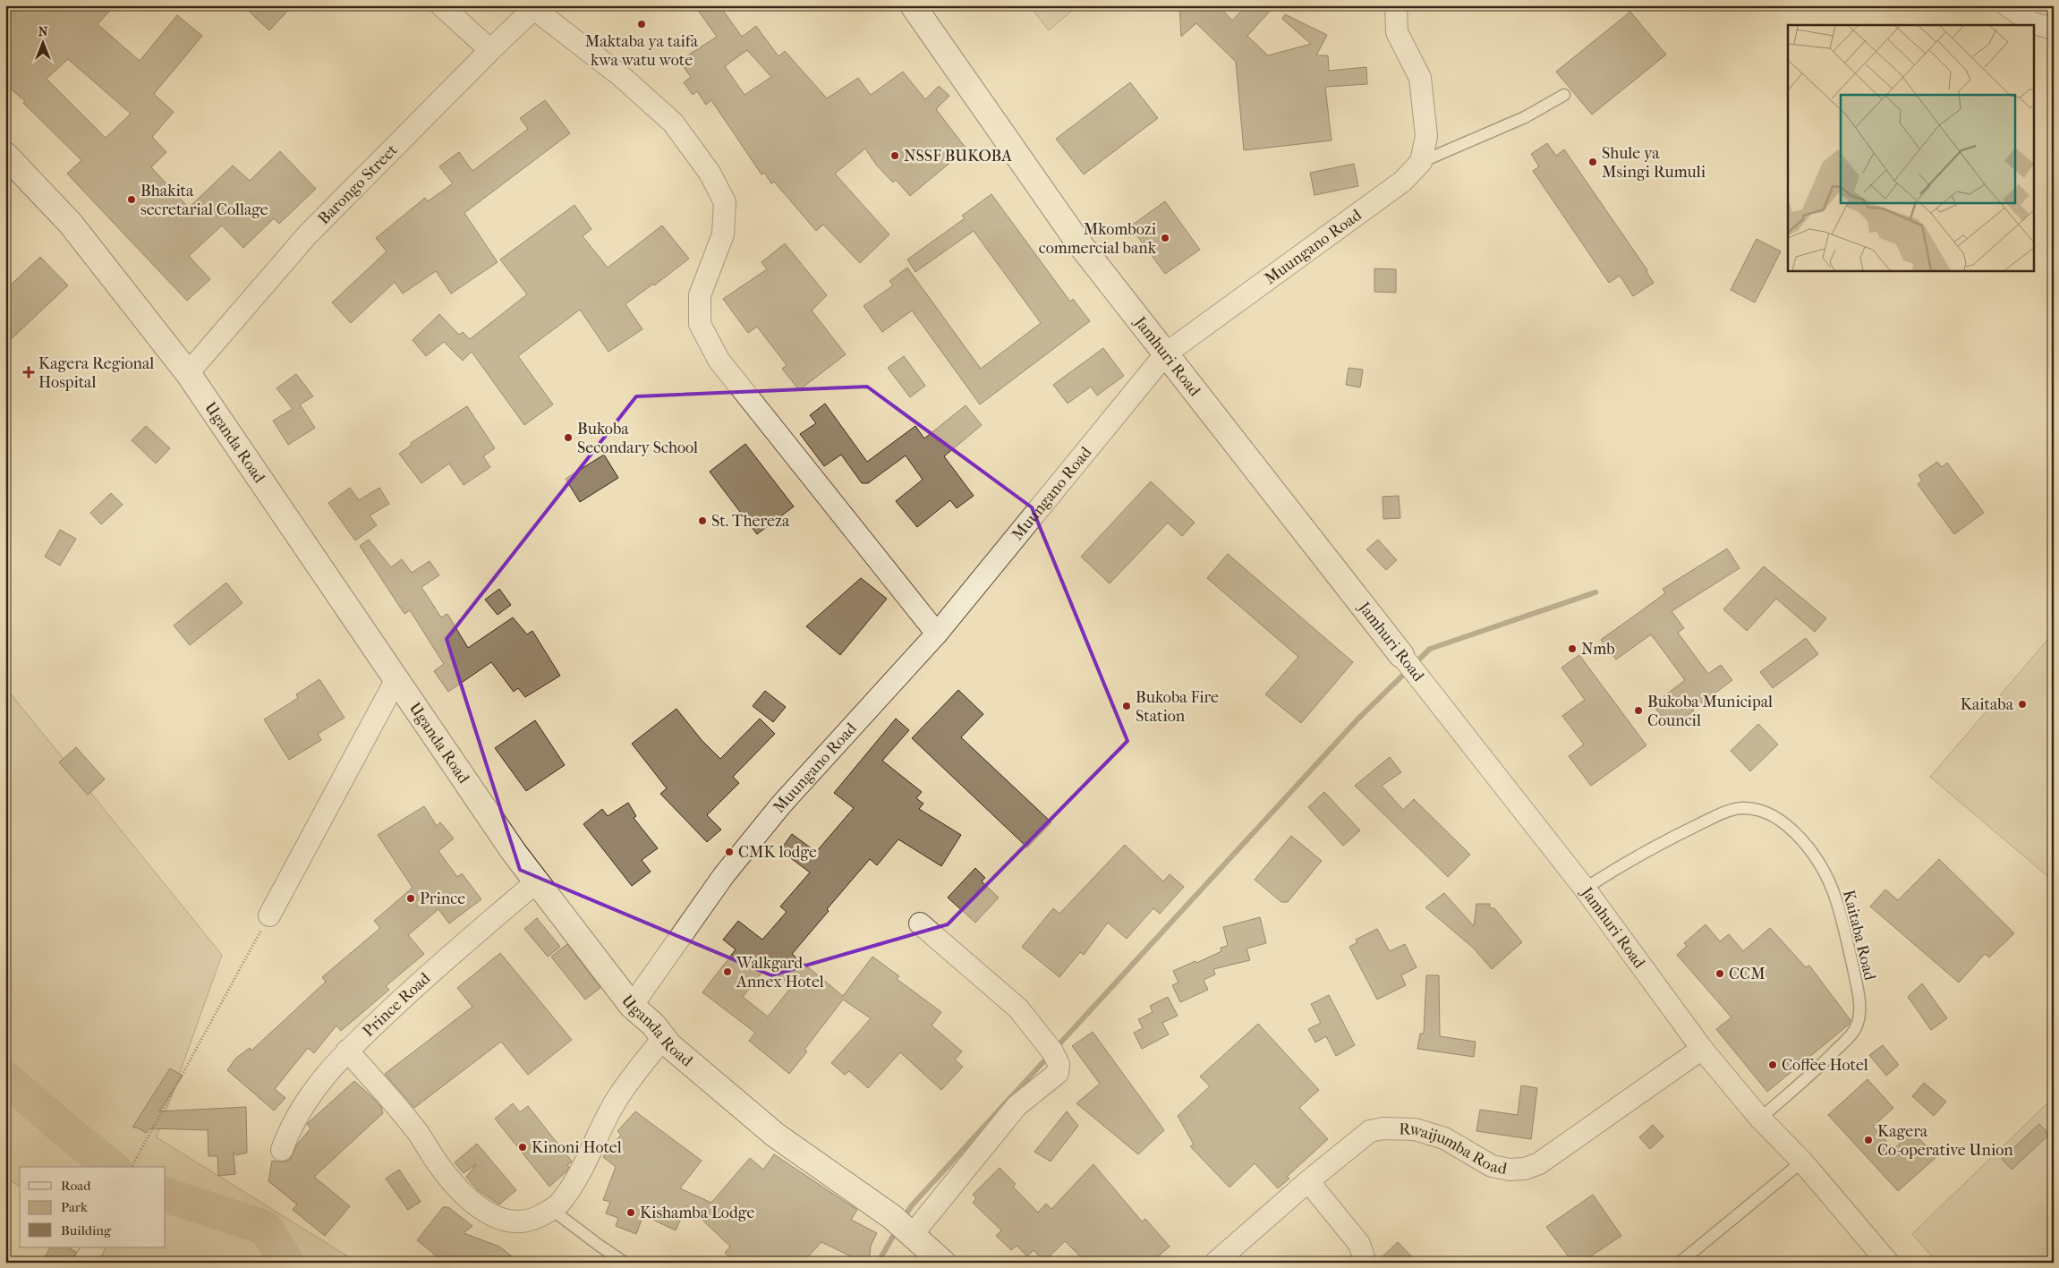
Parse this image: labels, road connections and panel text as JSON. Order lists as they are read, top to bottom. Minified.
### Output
{"streets":{"main road":["Jamhuri Road","Uganda Road"],"street":["Barongo Street","Muungano Road","Prince Road","Rwaijumba Road"],"lane":["Kaitaba Road"]},"crossings":[["Barongo Street","Uganda Road"],["Muungano Road","Jamhuri Road"],["Muungano Road","Uganda Road"],["Jamhuri Road","Kaitaba Road"],["Jamhuri Road","Rwaijumba Road"],["Uganda Road","Prince Road"]],"places":{"other":["Maktaba ya taifa kwa watu wote","NSSF BUKOBA","Shule ya Msingi Rumuli","Bhakita secretarial Collage","Mkombozi commercial bank","Bukoba Secondary School","St. Thereza","Nmb","Kaitaba","Bukoba Fire Station","Bukoba Municipal Council","CMK lodge","Prince","Walkgard Annex Hotel","CCM","Coffee Hotel","Kagera Co-operative Union","Kinoni Hotel","Kishamba Lodge"],"health":["Kagera Regional Hospital"]},"legend":["Road","Park","Building"],"north":"top"}
